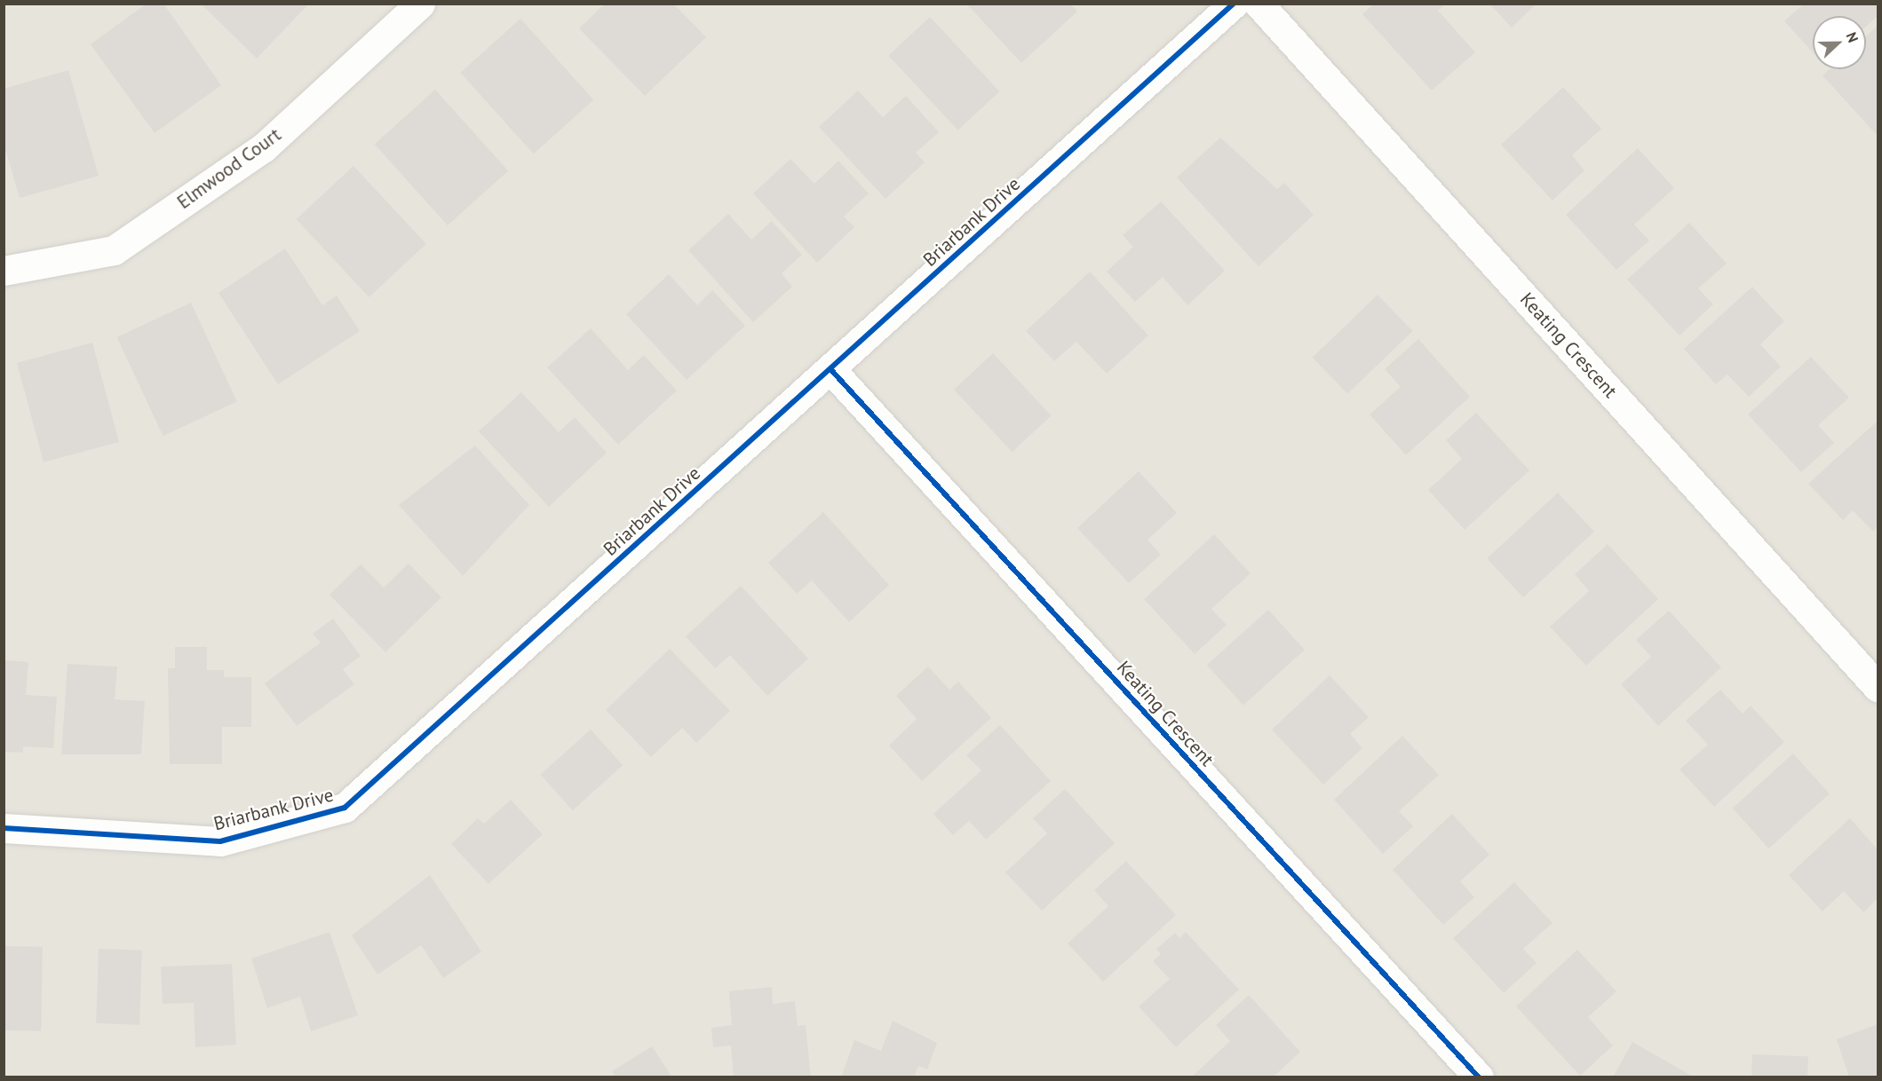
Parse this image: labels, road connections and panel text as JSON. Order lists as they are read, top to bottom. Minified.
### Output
{"streets":{"street":["Elmwood Court","Briarbank Drive","Keating Crescent"]},"crossings":[["Briarbank Drive","Keating Crescent"]],"north":"right"}
